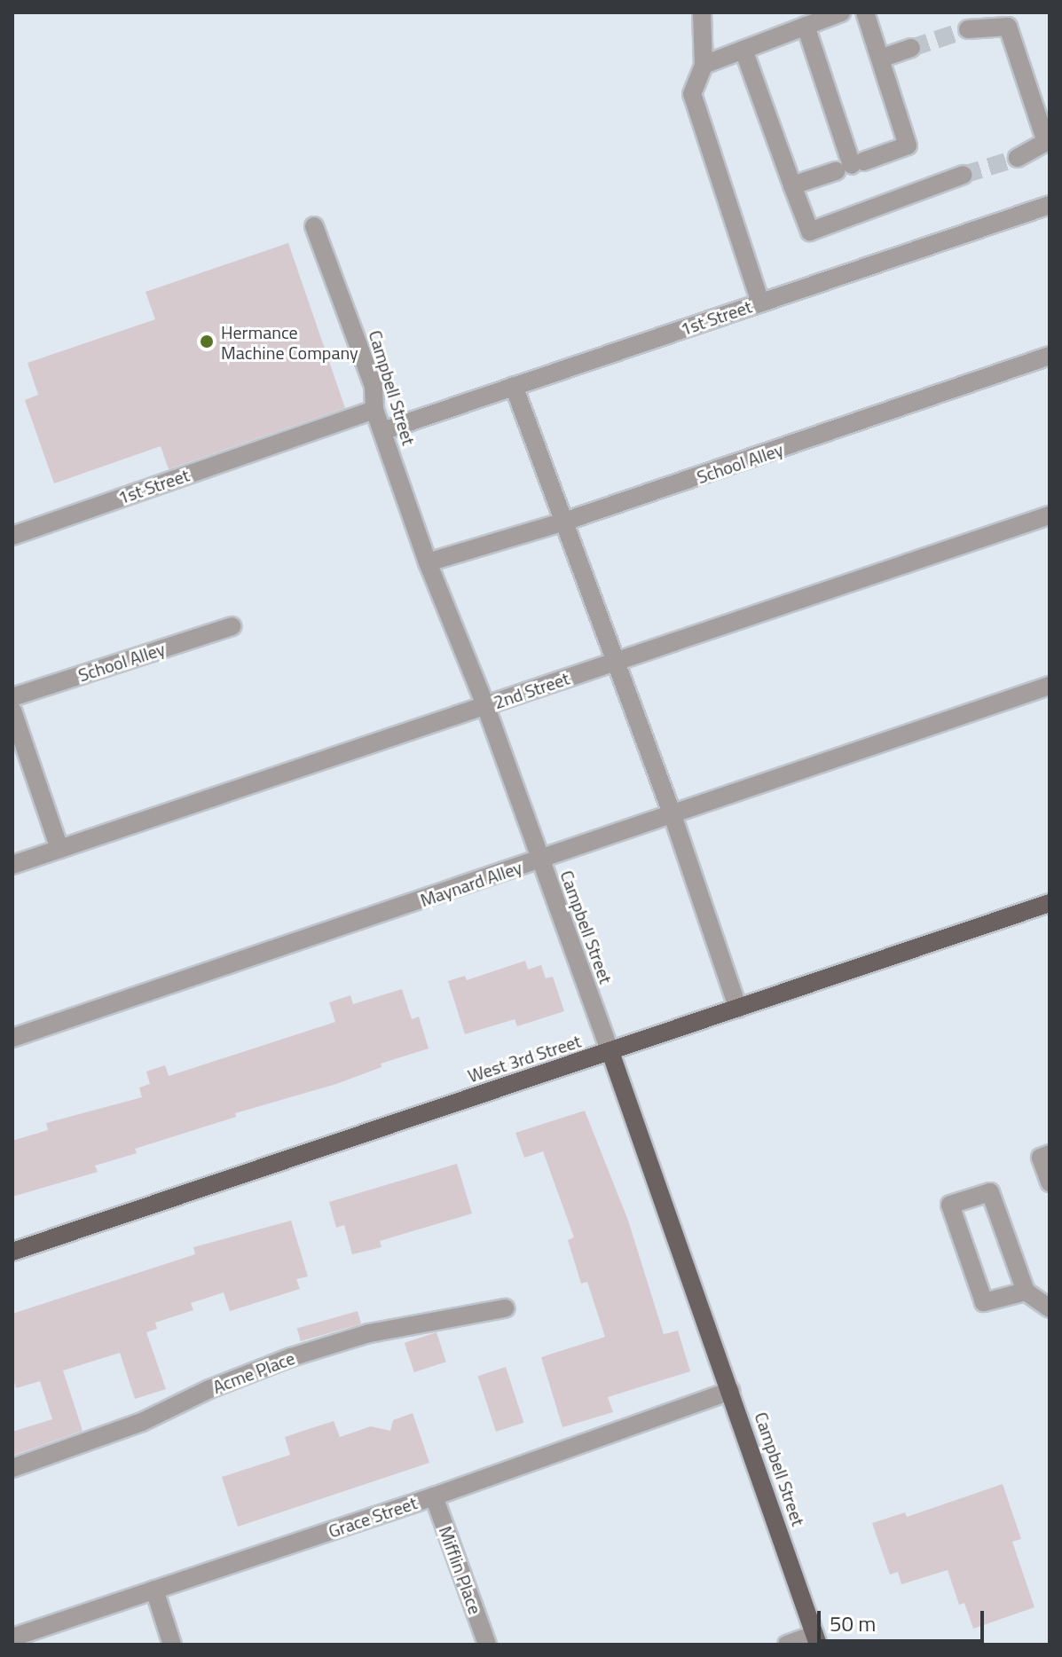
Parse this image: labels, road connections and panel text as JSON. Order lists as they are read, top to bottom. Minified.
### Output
{"streets":{"main road":["Campbell Street","West 3rd Street"],"street":["1st Street","School Alley","2nd Street","Maynard Alley","Acme Place","Grace Street","Mifflin Place"]},"crossings":[["1st Street","Campbell Street"],["Campbell Street","School Alley"],["Campbell Street","2nd Street"],["Campbell Street","Maynard Alley"],["Campbell Street","West 3rd Street"],["Campbell Street","Grace Street"],["Grace Street","Mifflin Place"]],"places":["Hermance Machine Company"],"scale_bar":"50 m"}
